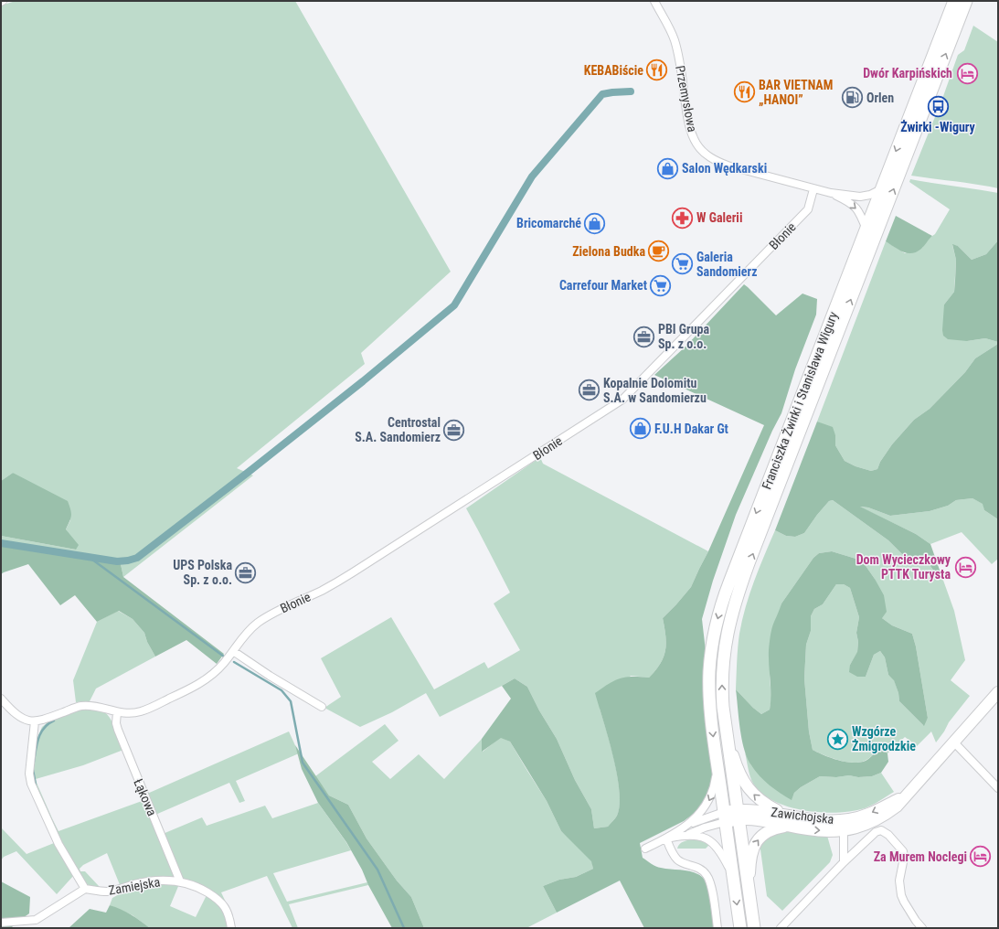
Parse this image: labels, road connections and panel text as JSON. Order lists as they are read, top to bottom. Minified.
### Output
{"streets":{"main road":["Franciszka Żwirki i Stanisława Wigury"],"street":["Przemysłowa","Błonie","Łąkowa","Zawichojska","Zamiejska"]},"crossings":[["Przemysłowa","Błonie"],["Błonie","Łąkowa"],["Franciszka Żwirki i Stanisława Wigury","Zawichojska"],["Łąkowa","Zamiejska"]],"places":{"restaurant":["KEBABiście","BAR VIETNAM „HANOI”"],"hotel":["Dwór Karpińskich","Dom Wycieczkowy PTTK Turysta","Za Murem Noclegi"],"fuel station":["Orlen"],"bus stop":["Żwirki -Wigury"],"shop":["Salon Wędkarski","Bricomarché","F.U.H Dakar Gt"],"pharmacy":["W Galerii"],"cafe":["Zielona Budka"],"supermarket":["Galeria Sandomierz","Carrefour Market"],"office":["PBI Grupa Sp. z o.o.","Kopalnie Dolomitu S.A. w Sandomierzu","Centrostal S.A. Sandomierz","UPS Polska Sp. z o.o."],"place":["Wzgórze Żmigrodzkie"]}}
